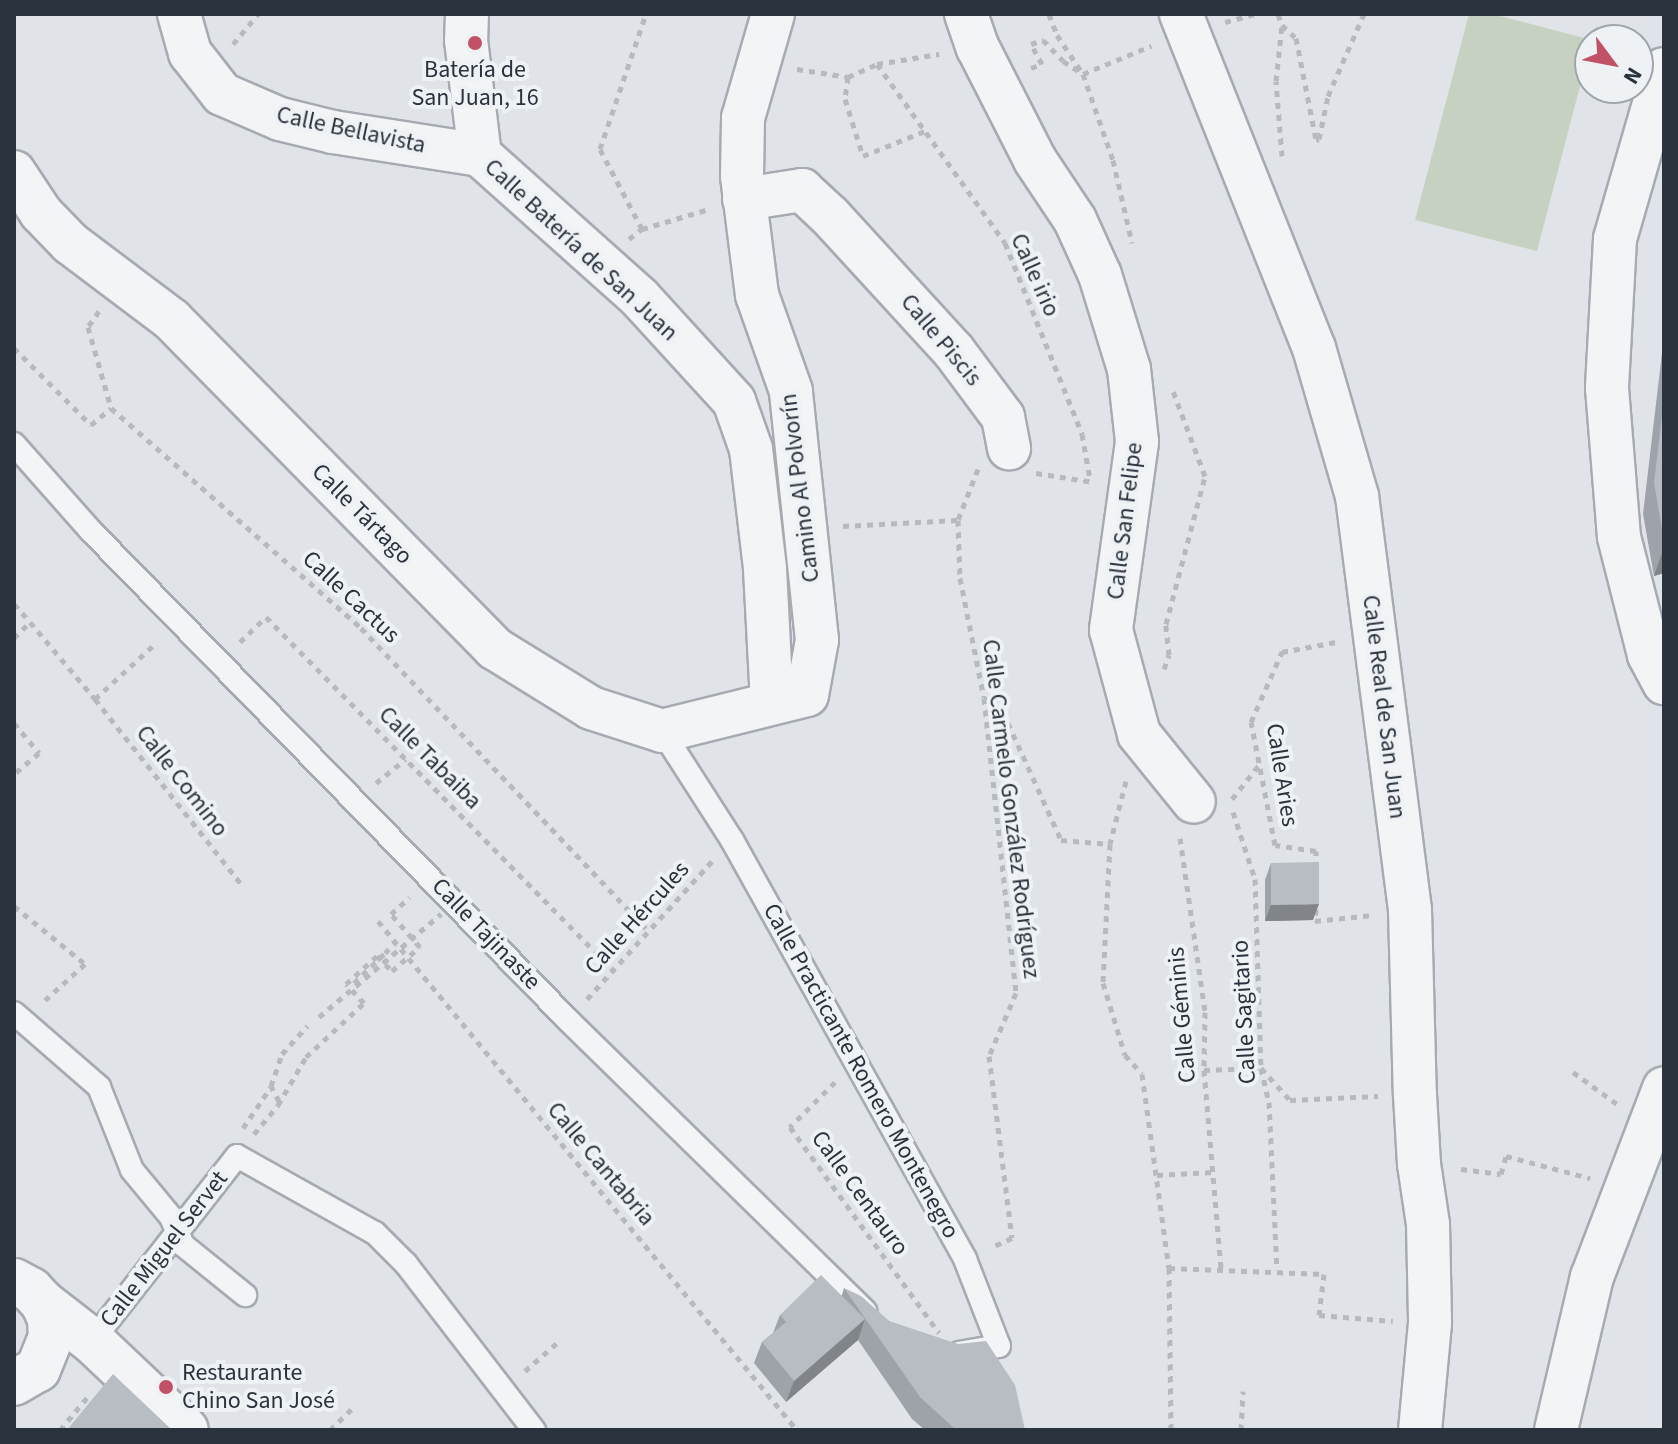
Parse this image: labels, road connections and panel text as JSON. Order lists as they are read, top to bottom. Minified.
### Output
{"streets":{"street":["Calle Bellavista","Calle Batería de San Juan","Calle Piscis","Camino Al Polvorín","Calle Tártago","Calle San Felipe","Calle Real de San Juan"],"lane":["Calle Tajinaste","Calle Practicante Romero Montenegro","Calle Miguel Servet"],"path":["Calle irio","Calle Cactus","Calle Tabaiba","Calle Aries","Calle Comino","Calle Carmelo González Rodríguez","Calle Hércules","Calle Sagitario","Calle Géminis","Calle Cantabria","Calle Centauro"]},"crossings":[["Calle Bellavista","Calle Batería de San Juan"],["Calle Batería de San Juan","Camino Al Polvorín"],["Calle irio","Calle San Felipe"],["Calle Piscis","Camino Al Polvorín"],["Calle Piscis","Calle Carmelo González Rodríguez"],["Calle Tártago","Calle Practicante Romero Montenegro"],["Calle San Felipe","Calle Géminis"],["Calle Cactus","Calle Hércules"],["Calle Real de San Juan","Calle Aries"],["Calle Tabaiba","Calle Hércules"],["Calle Tabaiba","Calle Tajinaste"],["Calle Aries","Calle Sagitario"],["Calle Carmelo González Rodríguez","Calle Practicante Romero Montenegro"],["Calle Hércules","Calle Tajinaste"],["Calle Hércules","Calle Practicante Romero Montenegro"],["Calle Practicante Romero Montenegro","Calle Centauro"]],"places":["Batería de San Juan, 16","Restaurante Chino San José"],"north":"bottom right"}
